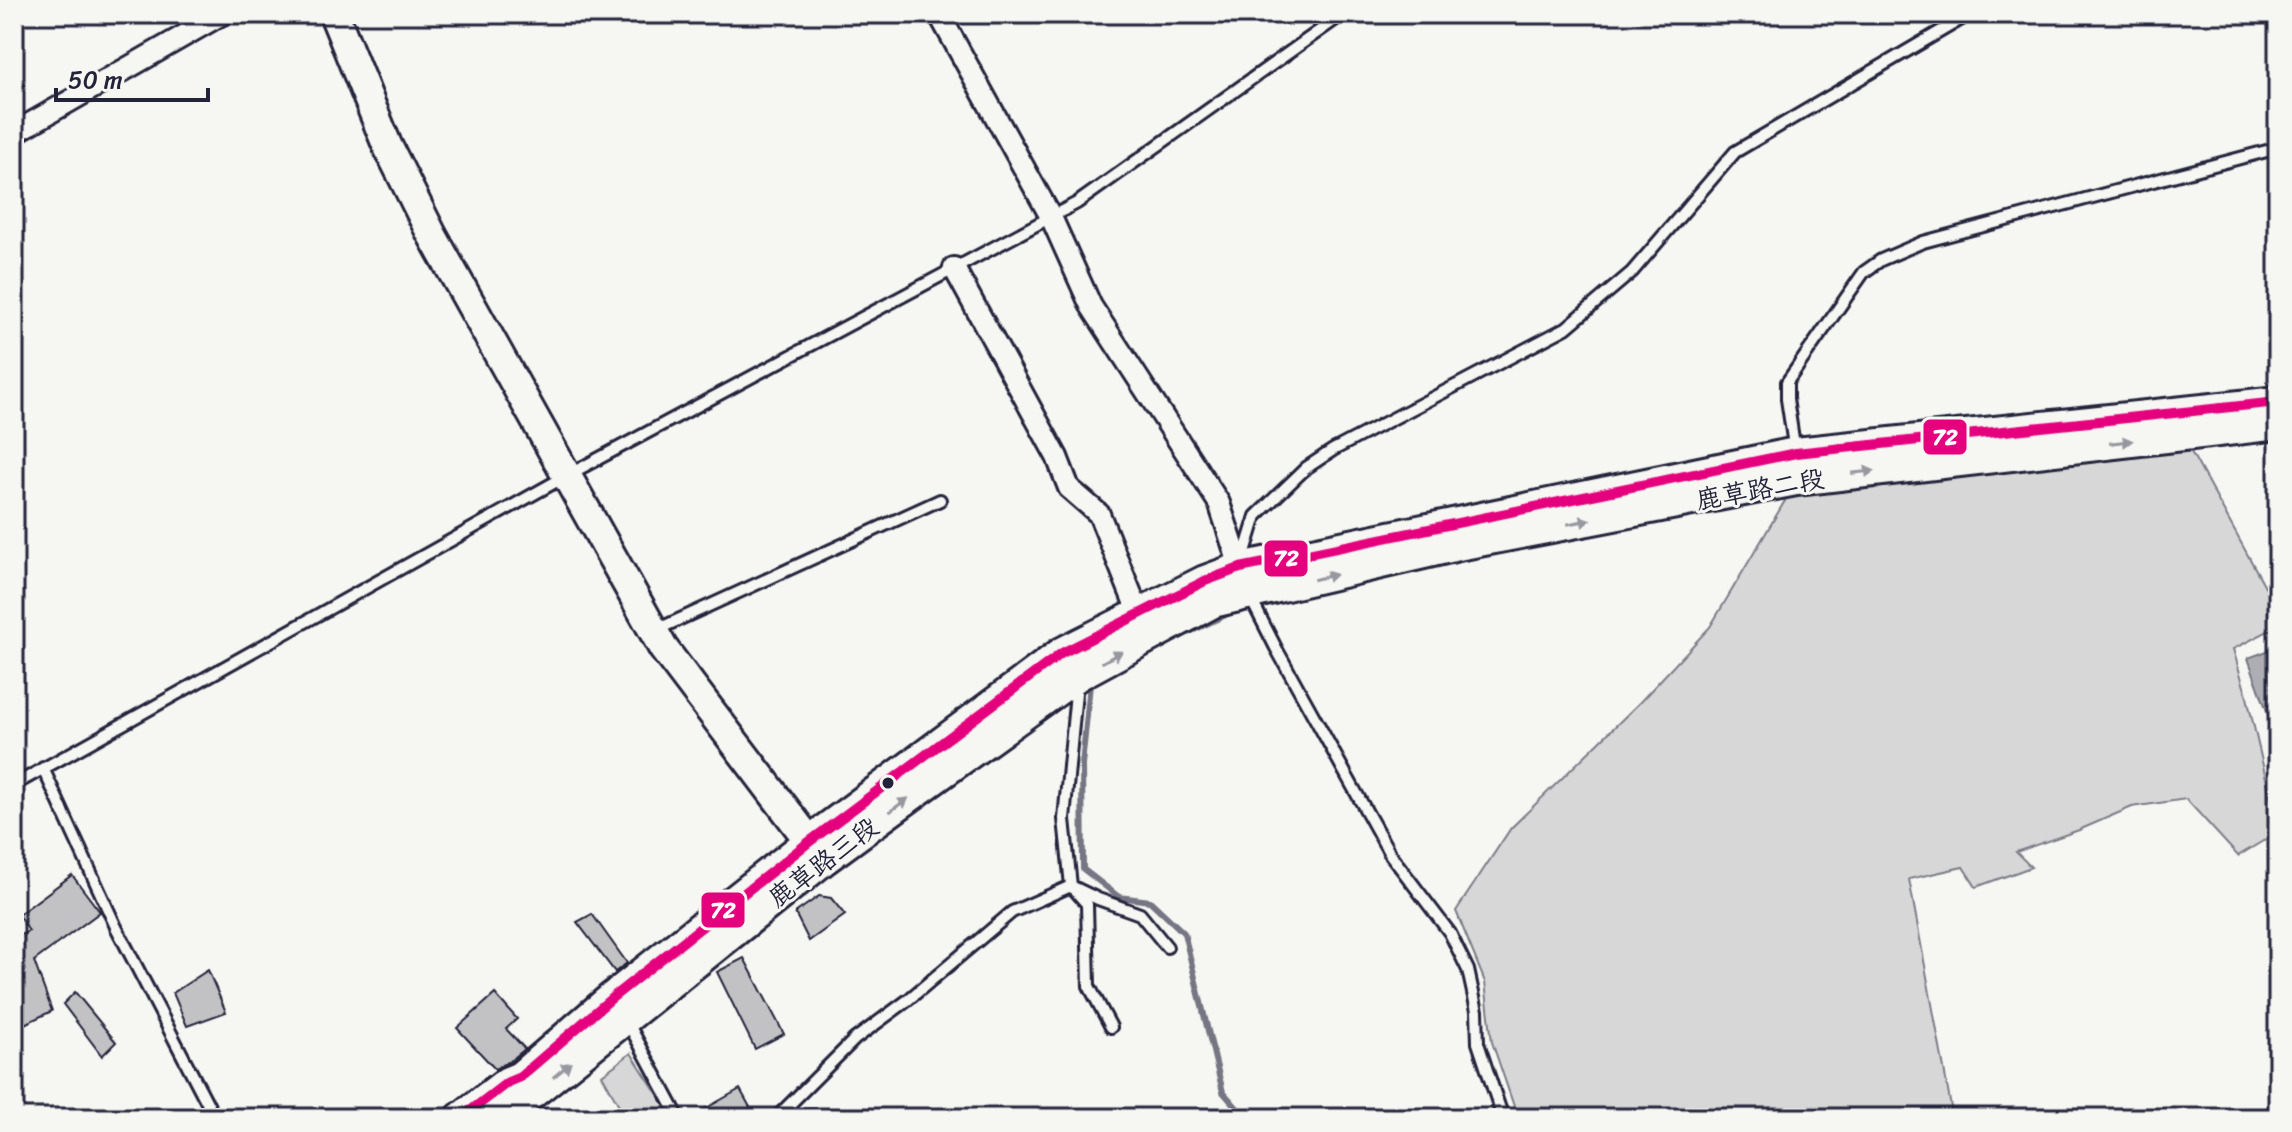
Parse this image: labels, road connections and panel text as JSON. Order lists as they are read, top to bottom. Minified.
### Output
{"streets":{"main road":["鹿草路二段","鹿草路三段"]},"crossings":[["鹿草路二段","鹿草路三段"]],"lines":["transit line 72"],"scale_bar":"50 m"}
